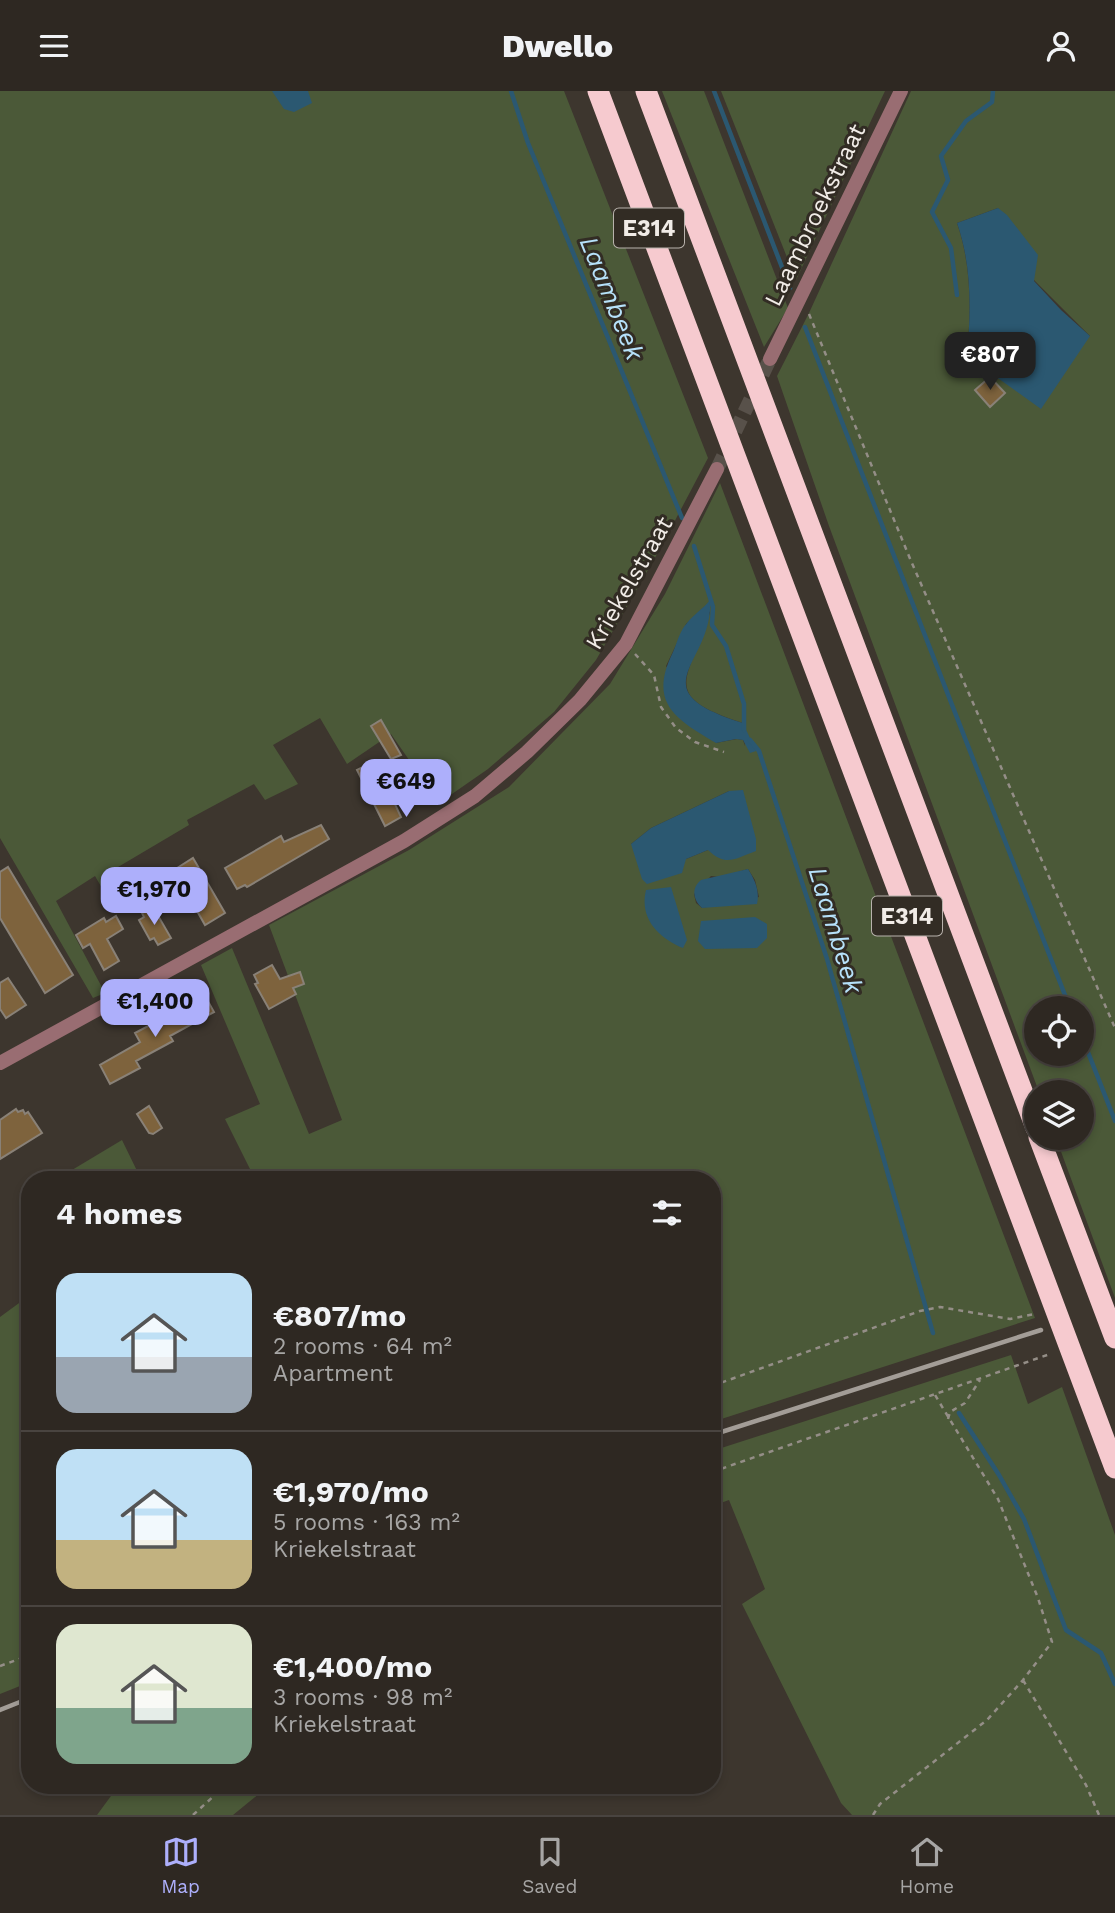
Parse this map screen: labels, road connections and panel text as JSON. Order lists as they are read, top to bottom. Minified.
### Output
{"streets":{"highway":["E314"],"street":["Laambroekstraat","Kriekelstraat"]},"water":["Laambeek"],"page":{"header":"Dwello","price":["€807","€649","€1,970","€1,400"],"heading":"4 homes","list":[{"name":"€807/mo","note":"2 rooms · 64 m² · Apartment"},{"name":"€1,970/mo","note":"5 rooms · 163 m² · Kriekelstraat"},{"name":"€1,400/mo","note":"3 rooms · 98 m² · Kriekelstraat"}],"tabs":["Map","Saved","Home"]}}
